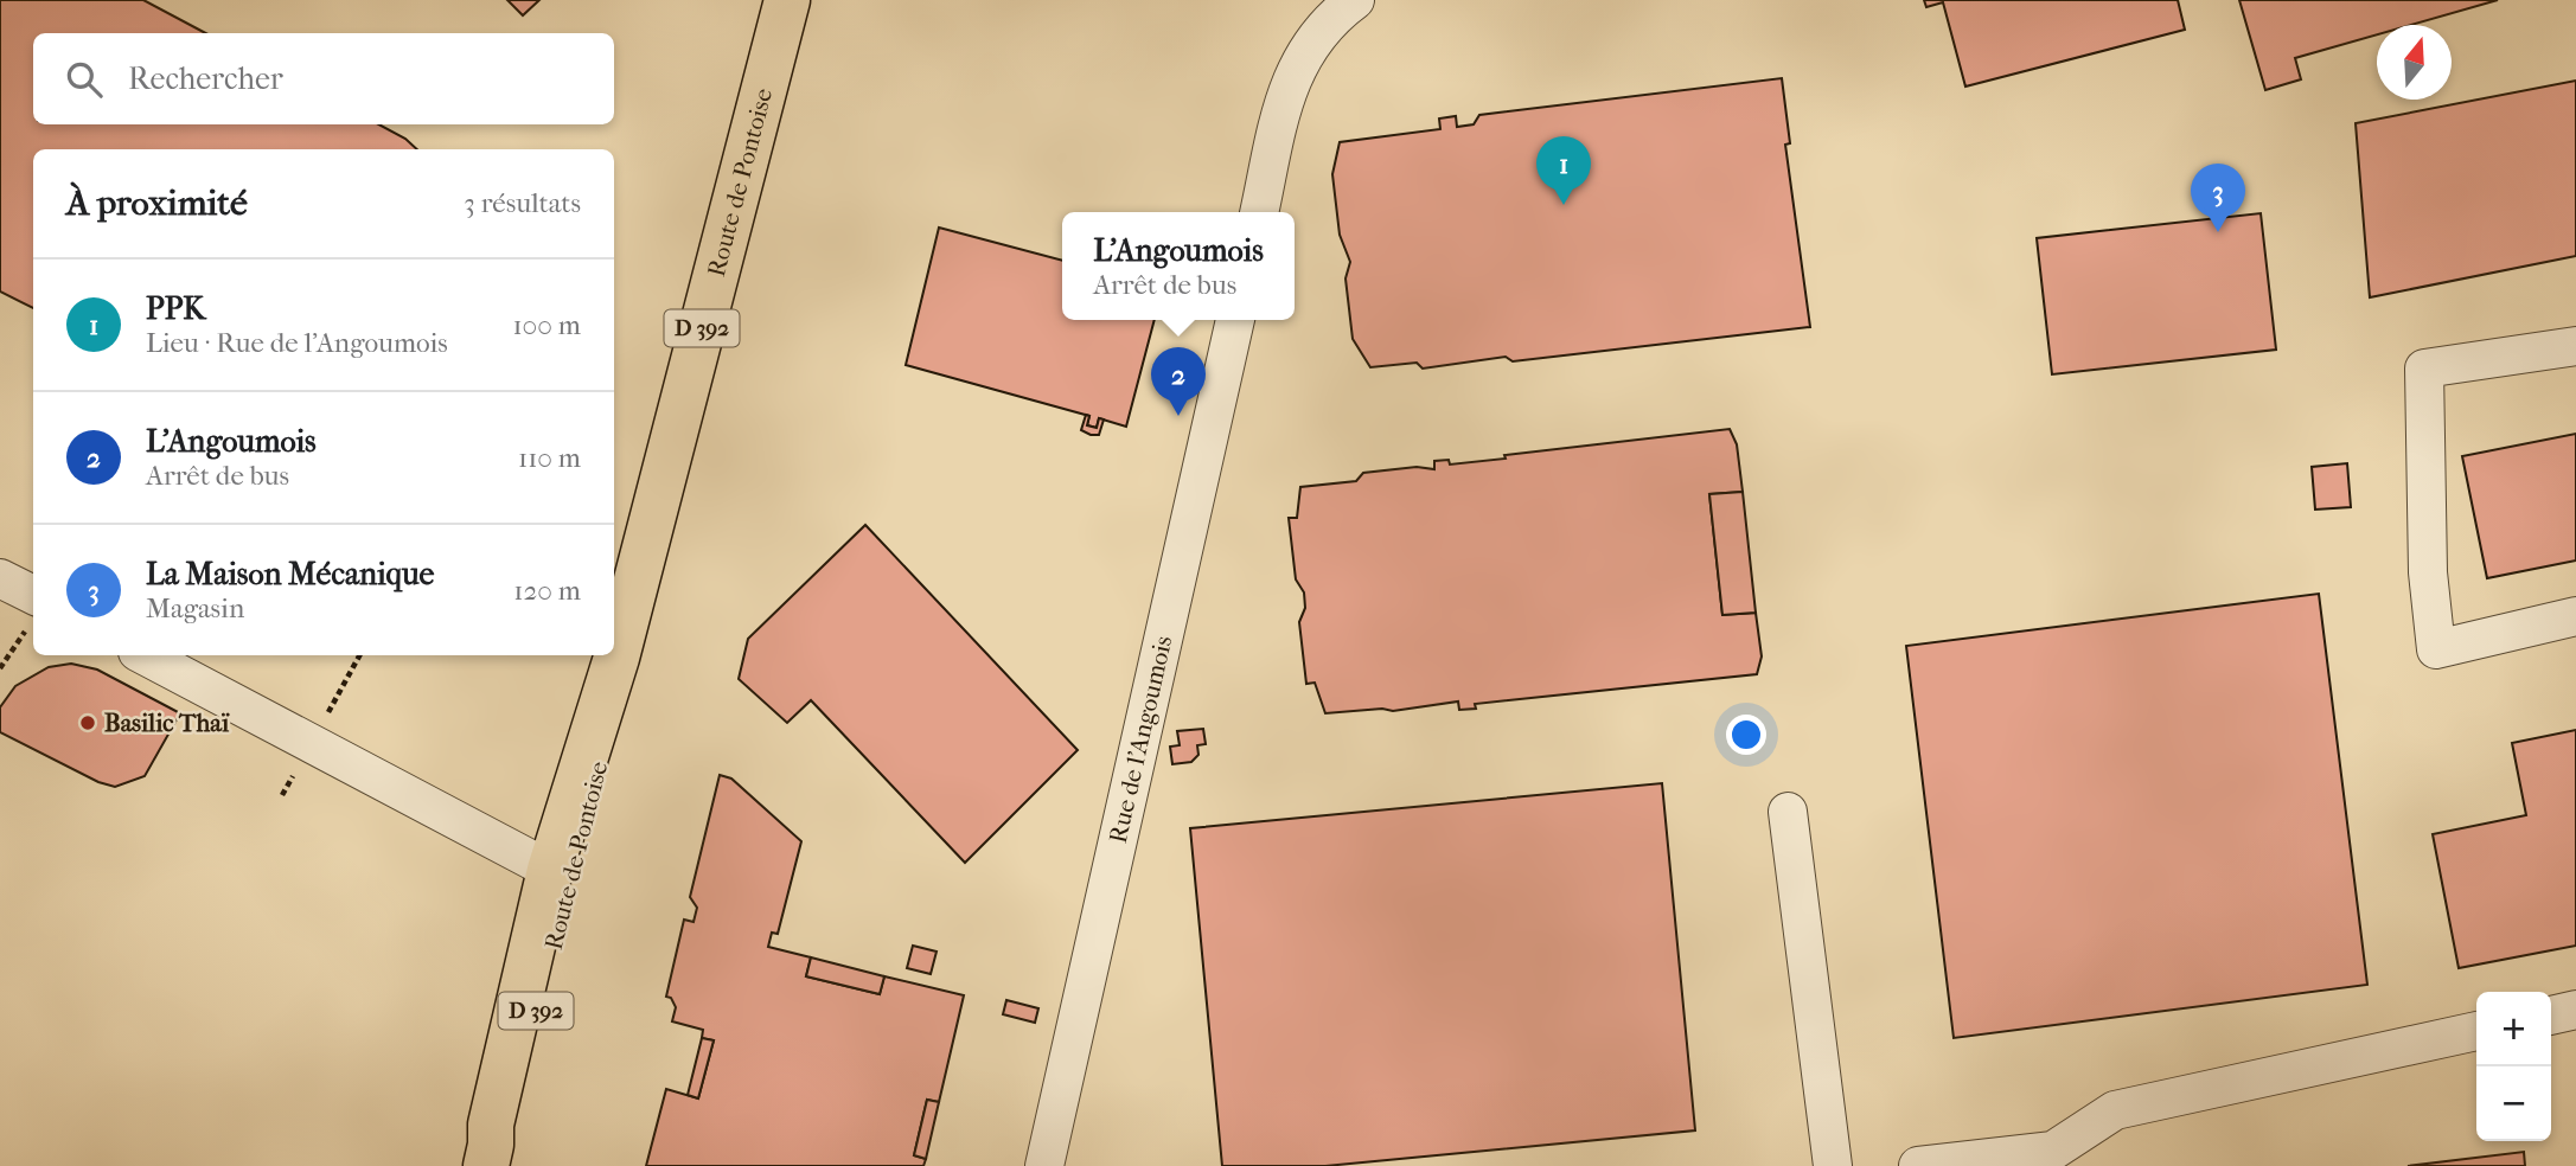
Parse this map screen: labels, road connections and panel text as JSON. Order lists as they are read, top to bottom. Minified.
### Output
{"streets":{"main road":["Route de Pontoise","D 392"],"street":["Rue de l'Angoumois"]},"places":["Basilic Thaï"],"north":"top","page":{"search":"Rechercher","pins":["1","3","2"],"heading":["À proximité","3 résultats"],"popup":["L'Angoumois","Arrêt de bus"],"list":[{"mark":"1","name":"PPK","note":"Lieu · Rue de l'Angoumois","value":"100 m"},{"mark":"2","name":"L'Angoumois","note":"Arrêt de bus","value":"110 m"},{"mark":"3","name":"La Maison Mécanique","note":"Magasin","value":"120 m"}],"map_buttons":["+","−"]}}
